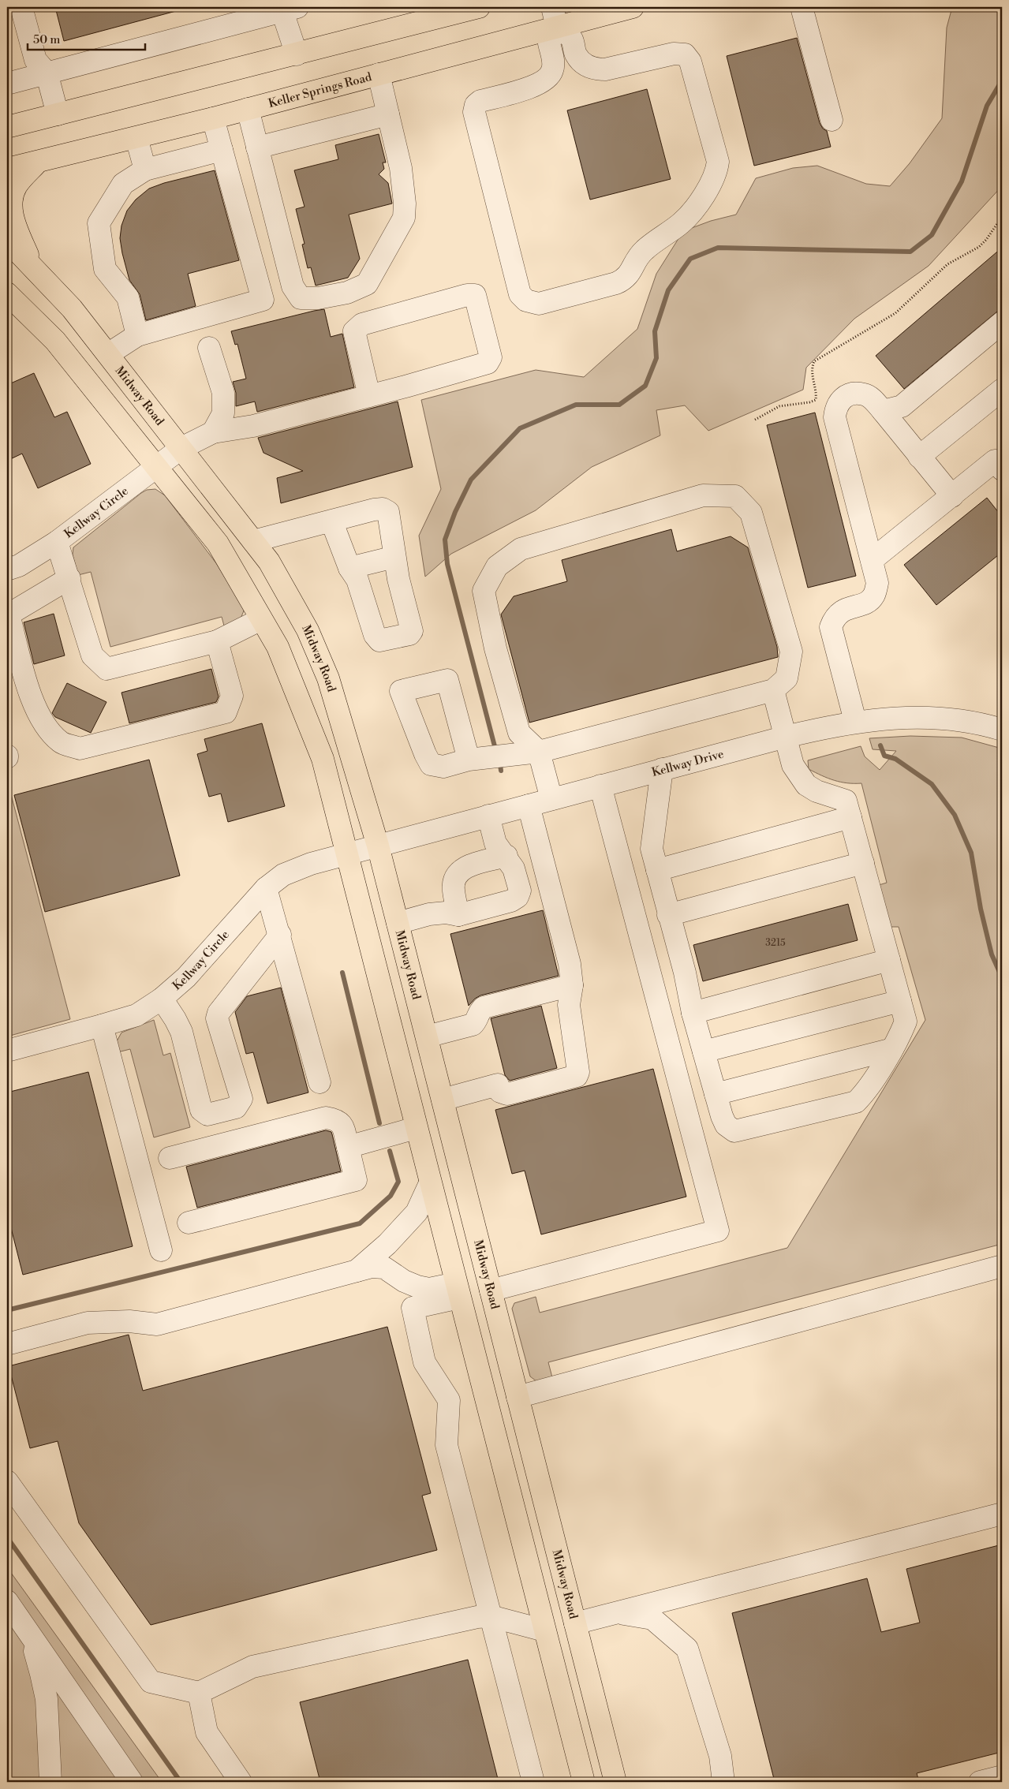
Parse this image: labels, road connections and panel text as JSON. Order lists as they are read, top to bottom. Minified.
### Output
{"streets":{"main road":["Keller Springs Road","Midway Road"],"street":["Kellway Circle","Kellway Drive"]},"crossings":[["Midway Road","Kellway Circle"],["Midway Road","Kellway Drive"],["Kellway Circle","Kellway Drive"]],"house_numbers":["3215"],"scale_bar":"50 m"}
